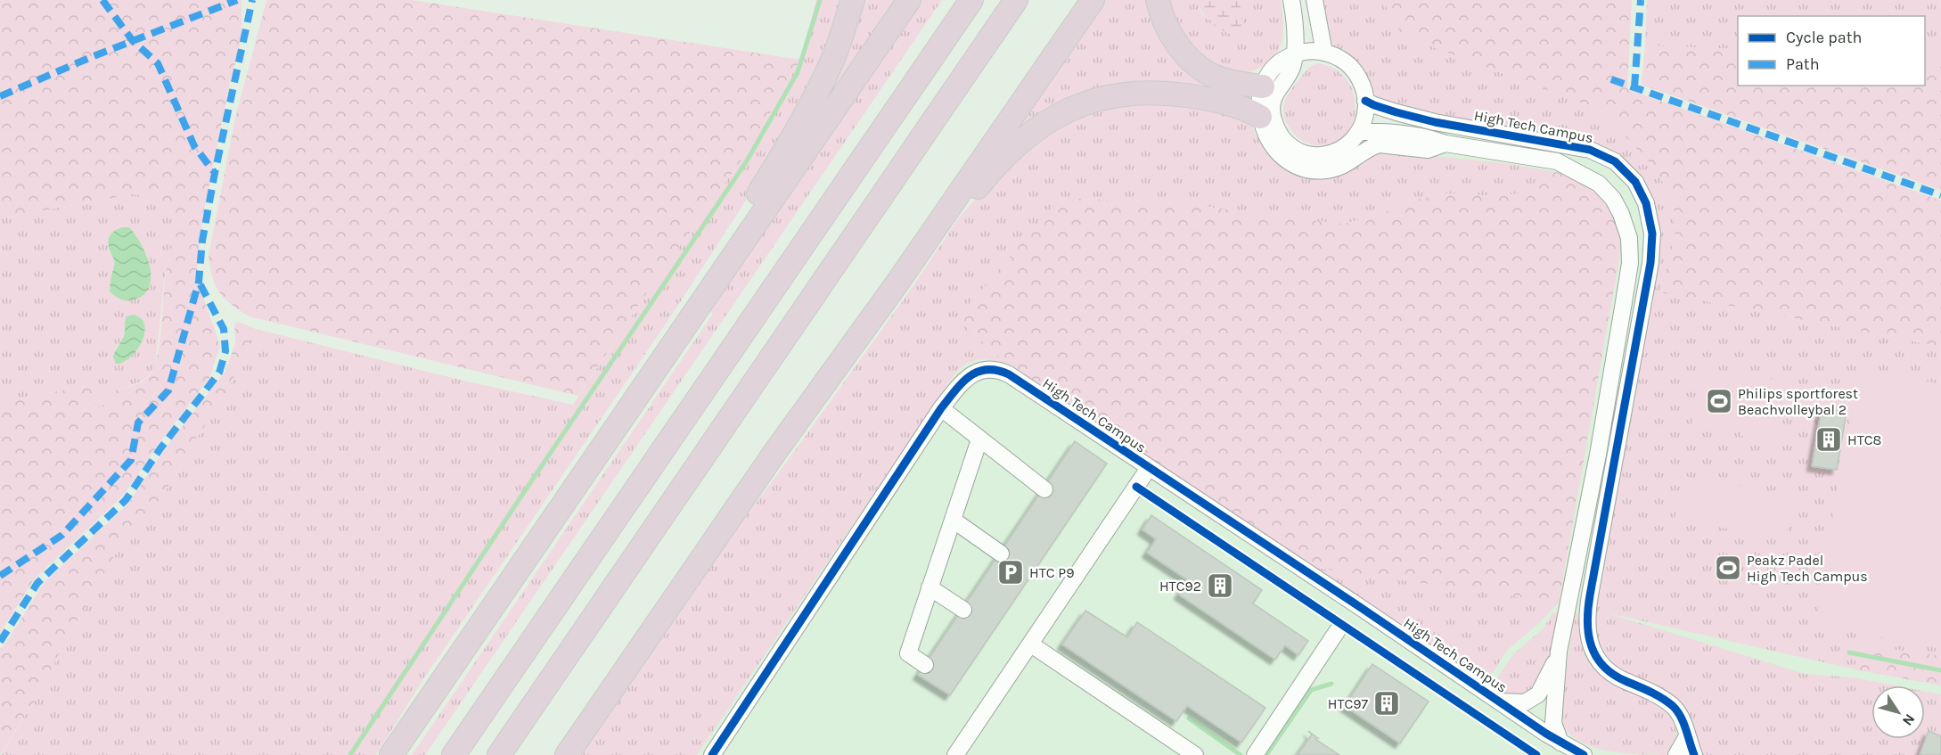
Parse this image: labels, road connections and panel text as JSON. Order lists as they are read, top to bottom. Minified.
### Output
{"streets":{"street":["High Tech Campus"]},"places":{"sports":["Philips sportforest Beachvolleybal 2","Peakz Padel High Tech Campus"],"building":["HTC8","HTC92","HTC97"],"parking":["HTC P9"]},"legend":["Cycle path","Path"],"north":"bottom right"}
